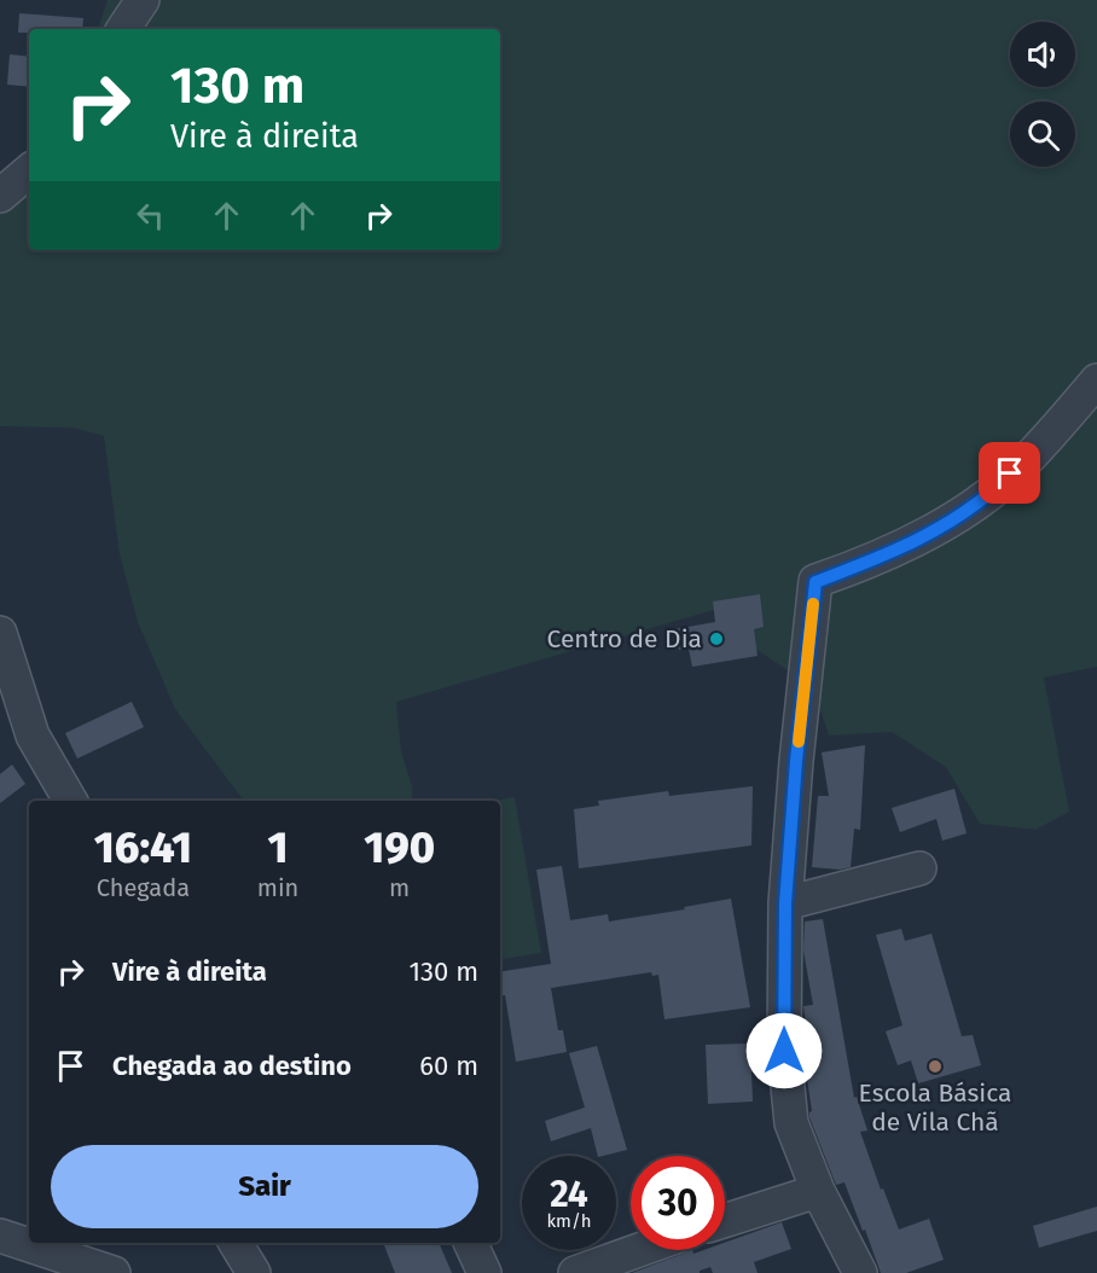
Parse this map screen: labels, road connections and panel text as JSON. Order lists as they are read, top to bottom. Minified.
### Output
{"places":["Centro de Dia","Escola Básica de Vila Chã"],"page":{"turn":["130 m","Vire à direita"],"eta":["16:41","Chegada","1","min","190","m"],"list":[{"name":"Vire à direita","value":"130 m"},{"name":"Chegada ao destino","value":"60 m"}],"buttons":"Sair","speed":"24 km/h","limit":"30"}}
